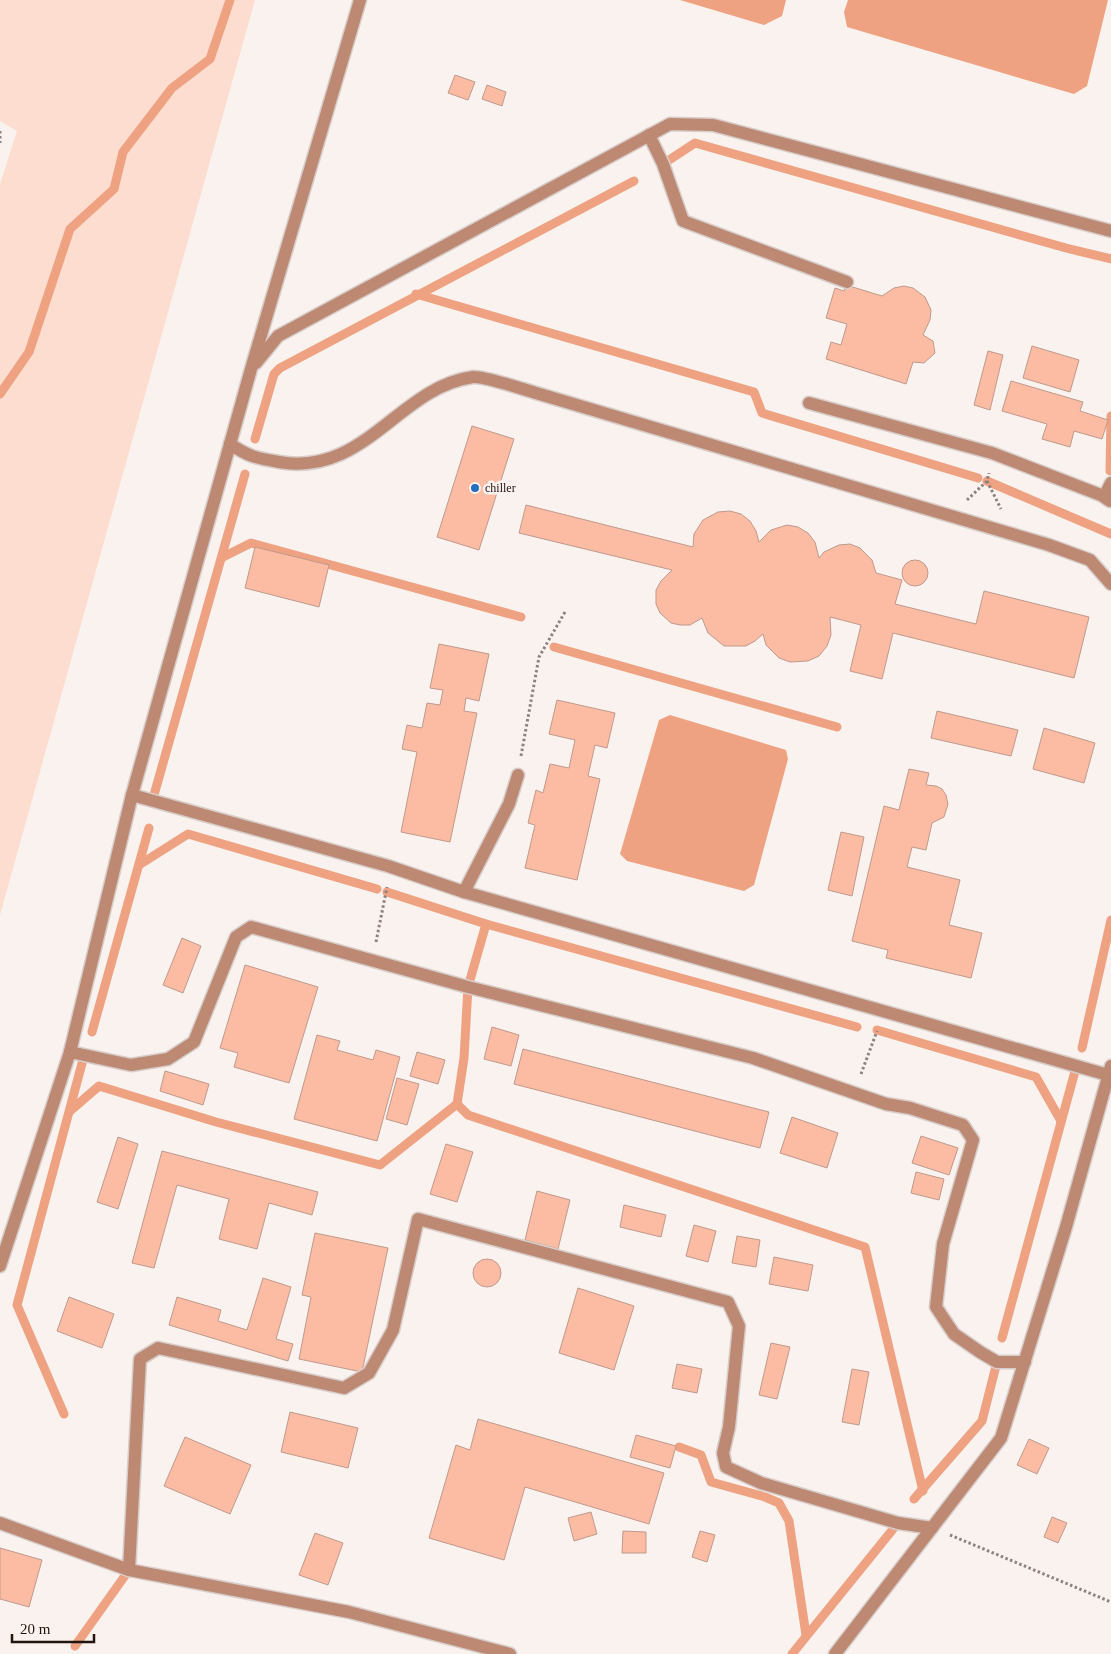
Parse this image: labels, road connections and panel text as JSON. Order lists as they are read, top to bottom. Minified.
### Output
{"places":["chiller"],"scale_bar":"20 m"}
